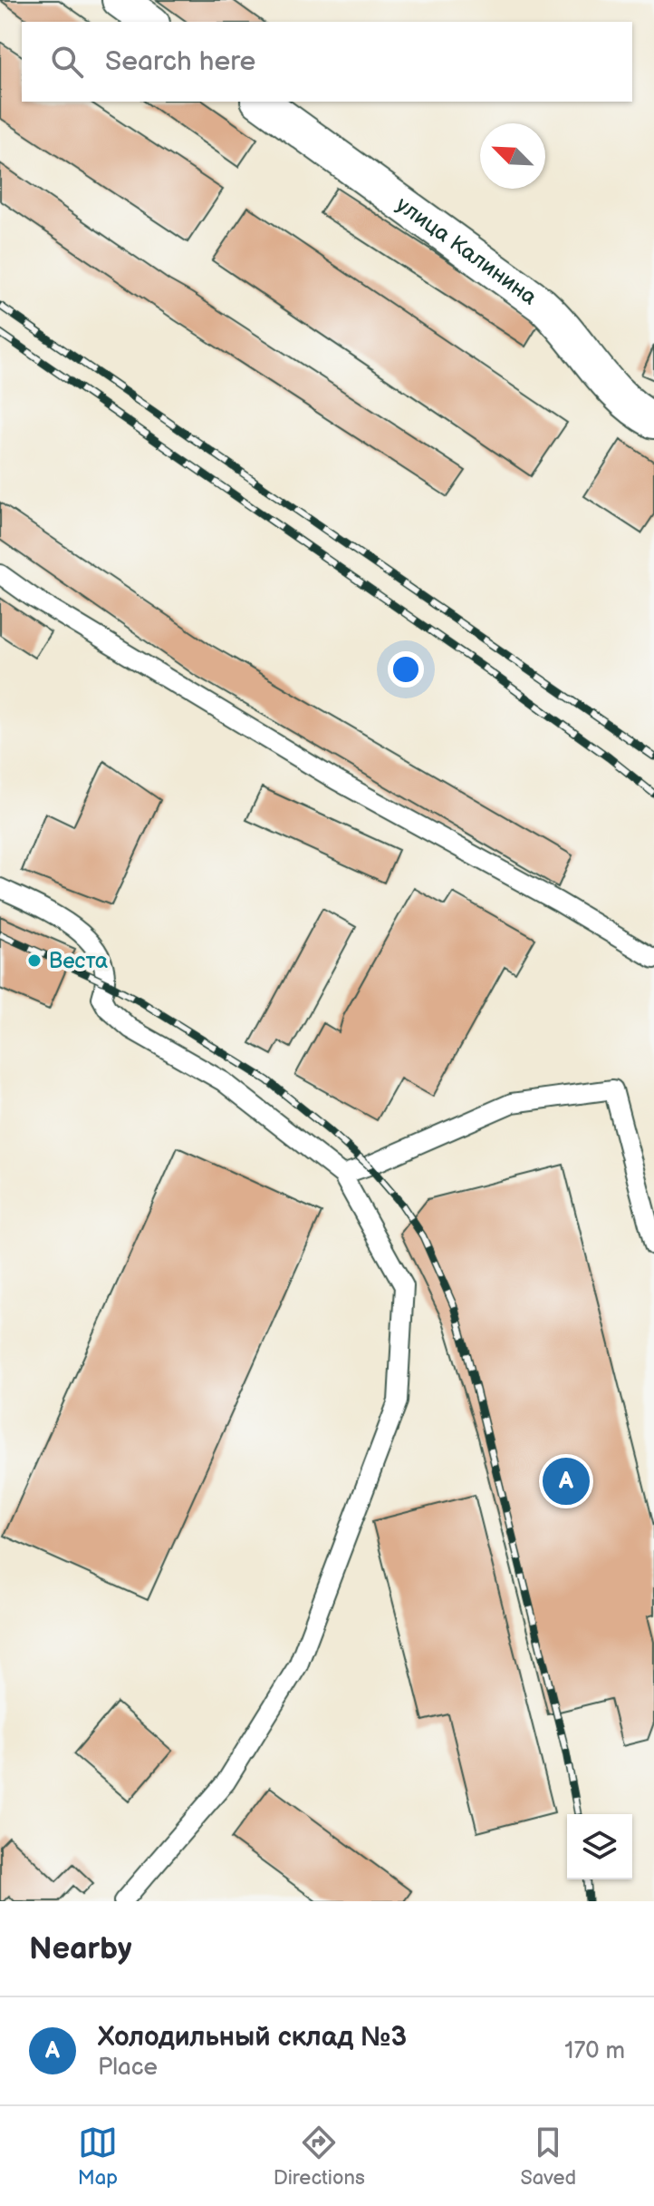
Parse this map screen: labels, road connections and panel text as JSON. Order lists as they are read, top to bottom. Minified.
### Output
{"streets":{"street":["улица Калинина"]},"places":["Веста"],"north":"top left","page":{"search":"Search here","pins":"A","heading":"Nearby","list":[{"mark":"A","name":"Холодильный склад №3","note":"Place","value":"170 m"}],"nav":["Map","Directions","Saved"]}}
